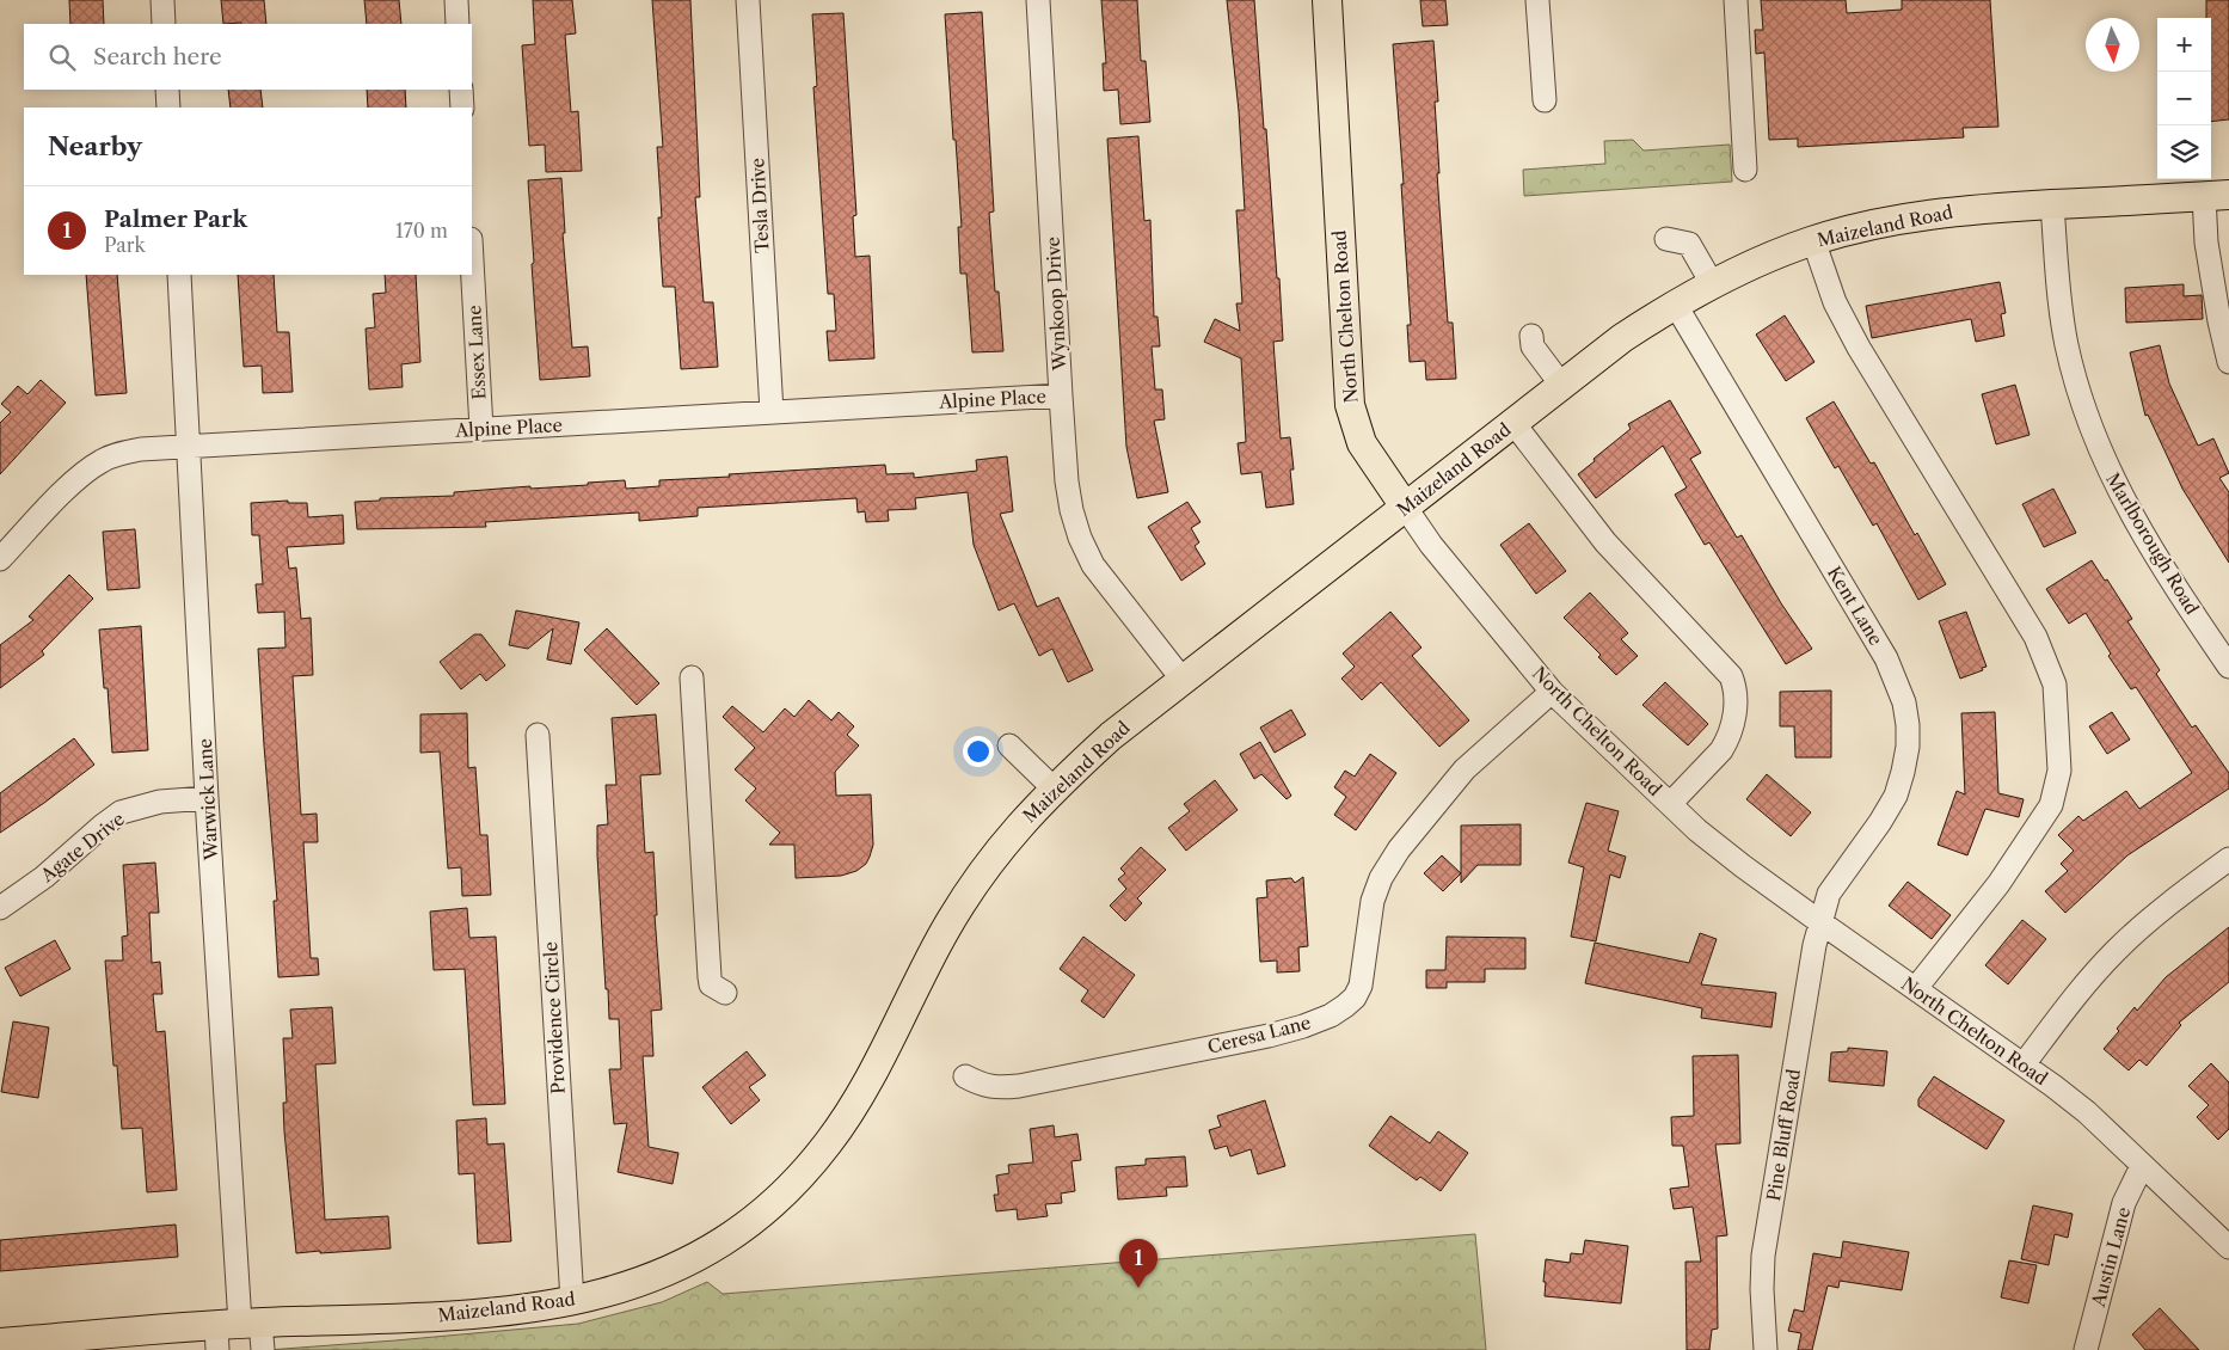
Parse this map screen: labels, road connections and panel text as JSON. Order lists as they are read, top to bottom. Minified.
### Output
{"streets":{"main road":["Maizeland Road","North Chelton Road"],"street":["Tesla Drive","Wynkoop Drive","Essex Lane","Alpine Place","Marlborough Road","Kent Lane","Warwick Lane","Agate Drive","Providence Circle","Ceresa Lane","Pine Bluff Road","Austin Lane"]},"crossings":[["Tesla Drive","Alpine Place"],["Maizeland Road","Wynkoop Drive"],["Maizeland Road","North Chelton Road"],["Maizeland Road","Marlborough Road"],["Maizeland Road","Kent Lane"],["Maizeland Road","Warwick Lane"],["Maizeland Road","Providence Circle"],["Wynkoop Drive","Alpine Place"],["North Chelton Road","Kent Lane"],["North Chelton Road","Ceresa Lane"],["North Chelton Road","Pine Bluff Road"],["North Chelton Road","Austin Lane"],["Essex Lane","Alpine Place"],["Alpine Place","Warwick Lane"],["Kent Lane","Pine Bluff Road"],["Warwick Lane","Agate Drive"]],"north":"bottom","page":{"map_buttons":["+","−"],"search":"Search here","heading":"Nearby","list":[{"mark":"1","name":"Palmer Park","note":"Park","value":"170 m"}],"pins":"1"}}
